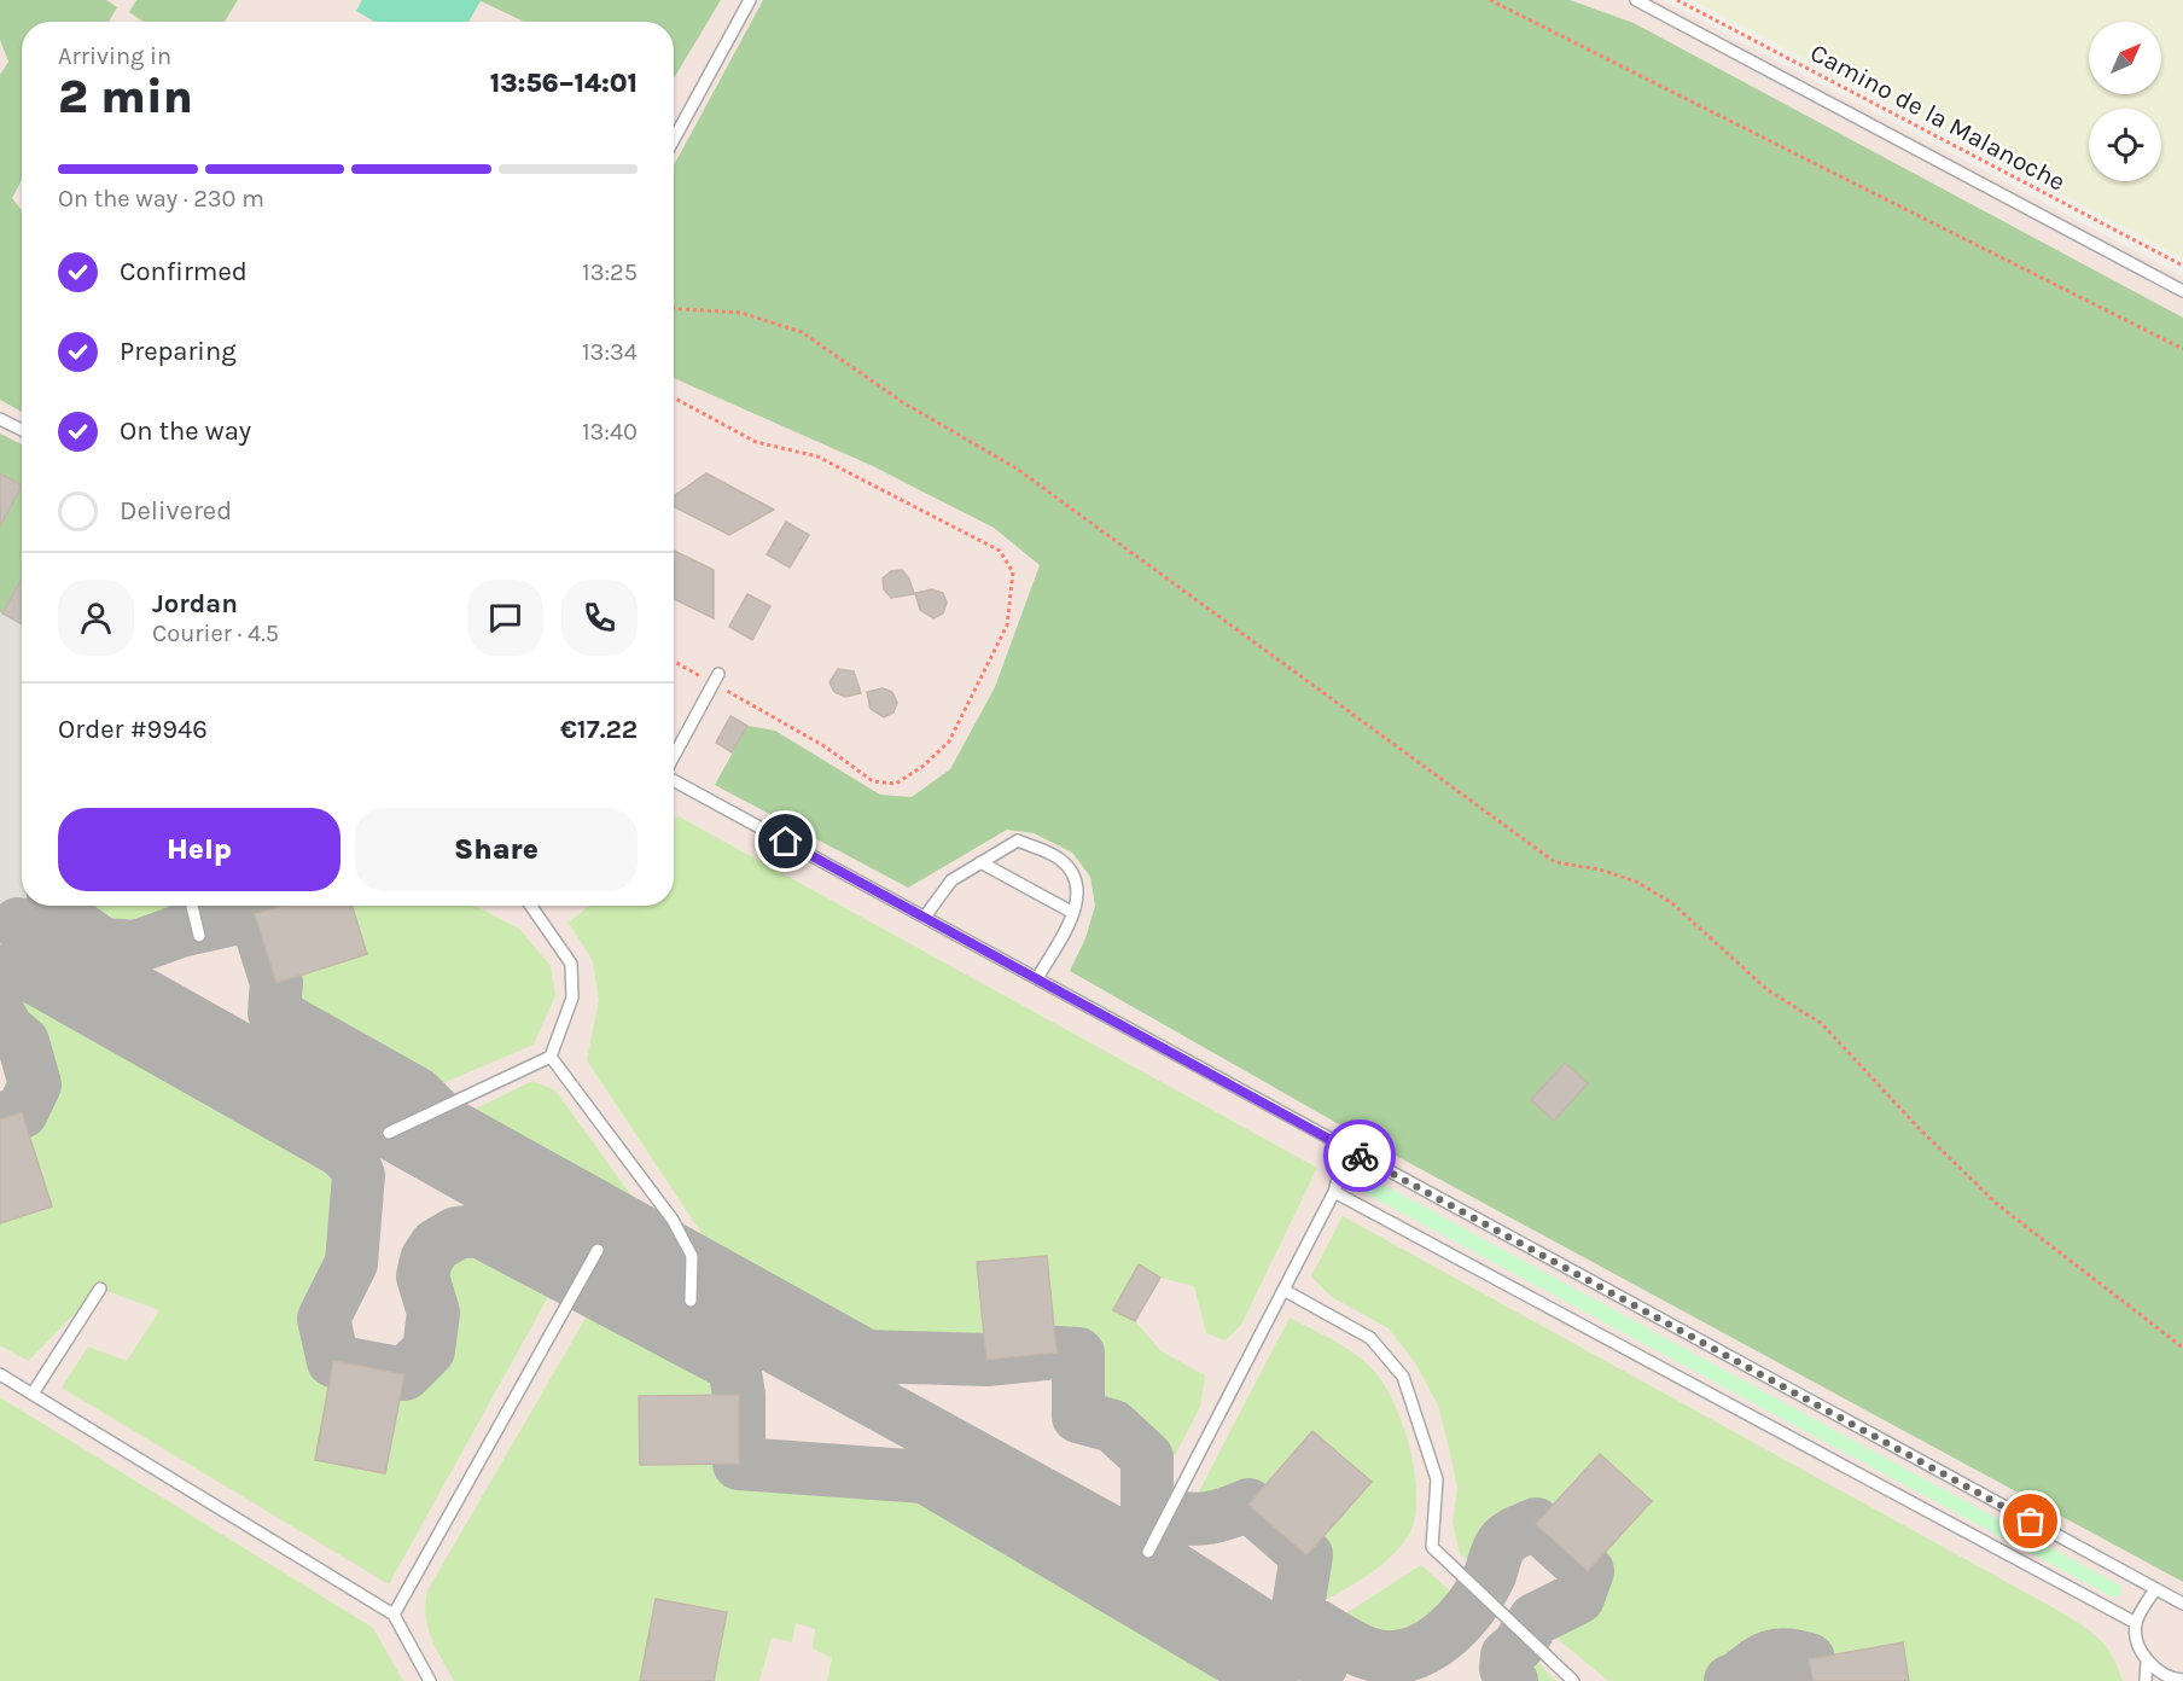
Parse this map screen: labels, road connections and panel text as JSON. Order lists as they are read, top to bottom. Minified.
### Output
{"streets":{"path":["Camino de la Malanoche"]},"north":"top right","page":{"heading":["2 min","Arriving in","13:56–14:01"],"panel":["Jordan","Courier · 4.5","Order #9946","€17.22"],"bar":"On the way · 230 m","list":[["Confirmed","13:25"],["Preparing","13:34"],["On the way","13:40"],"Delivered"],"buttons":["Help","Share"]}}
